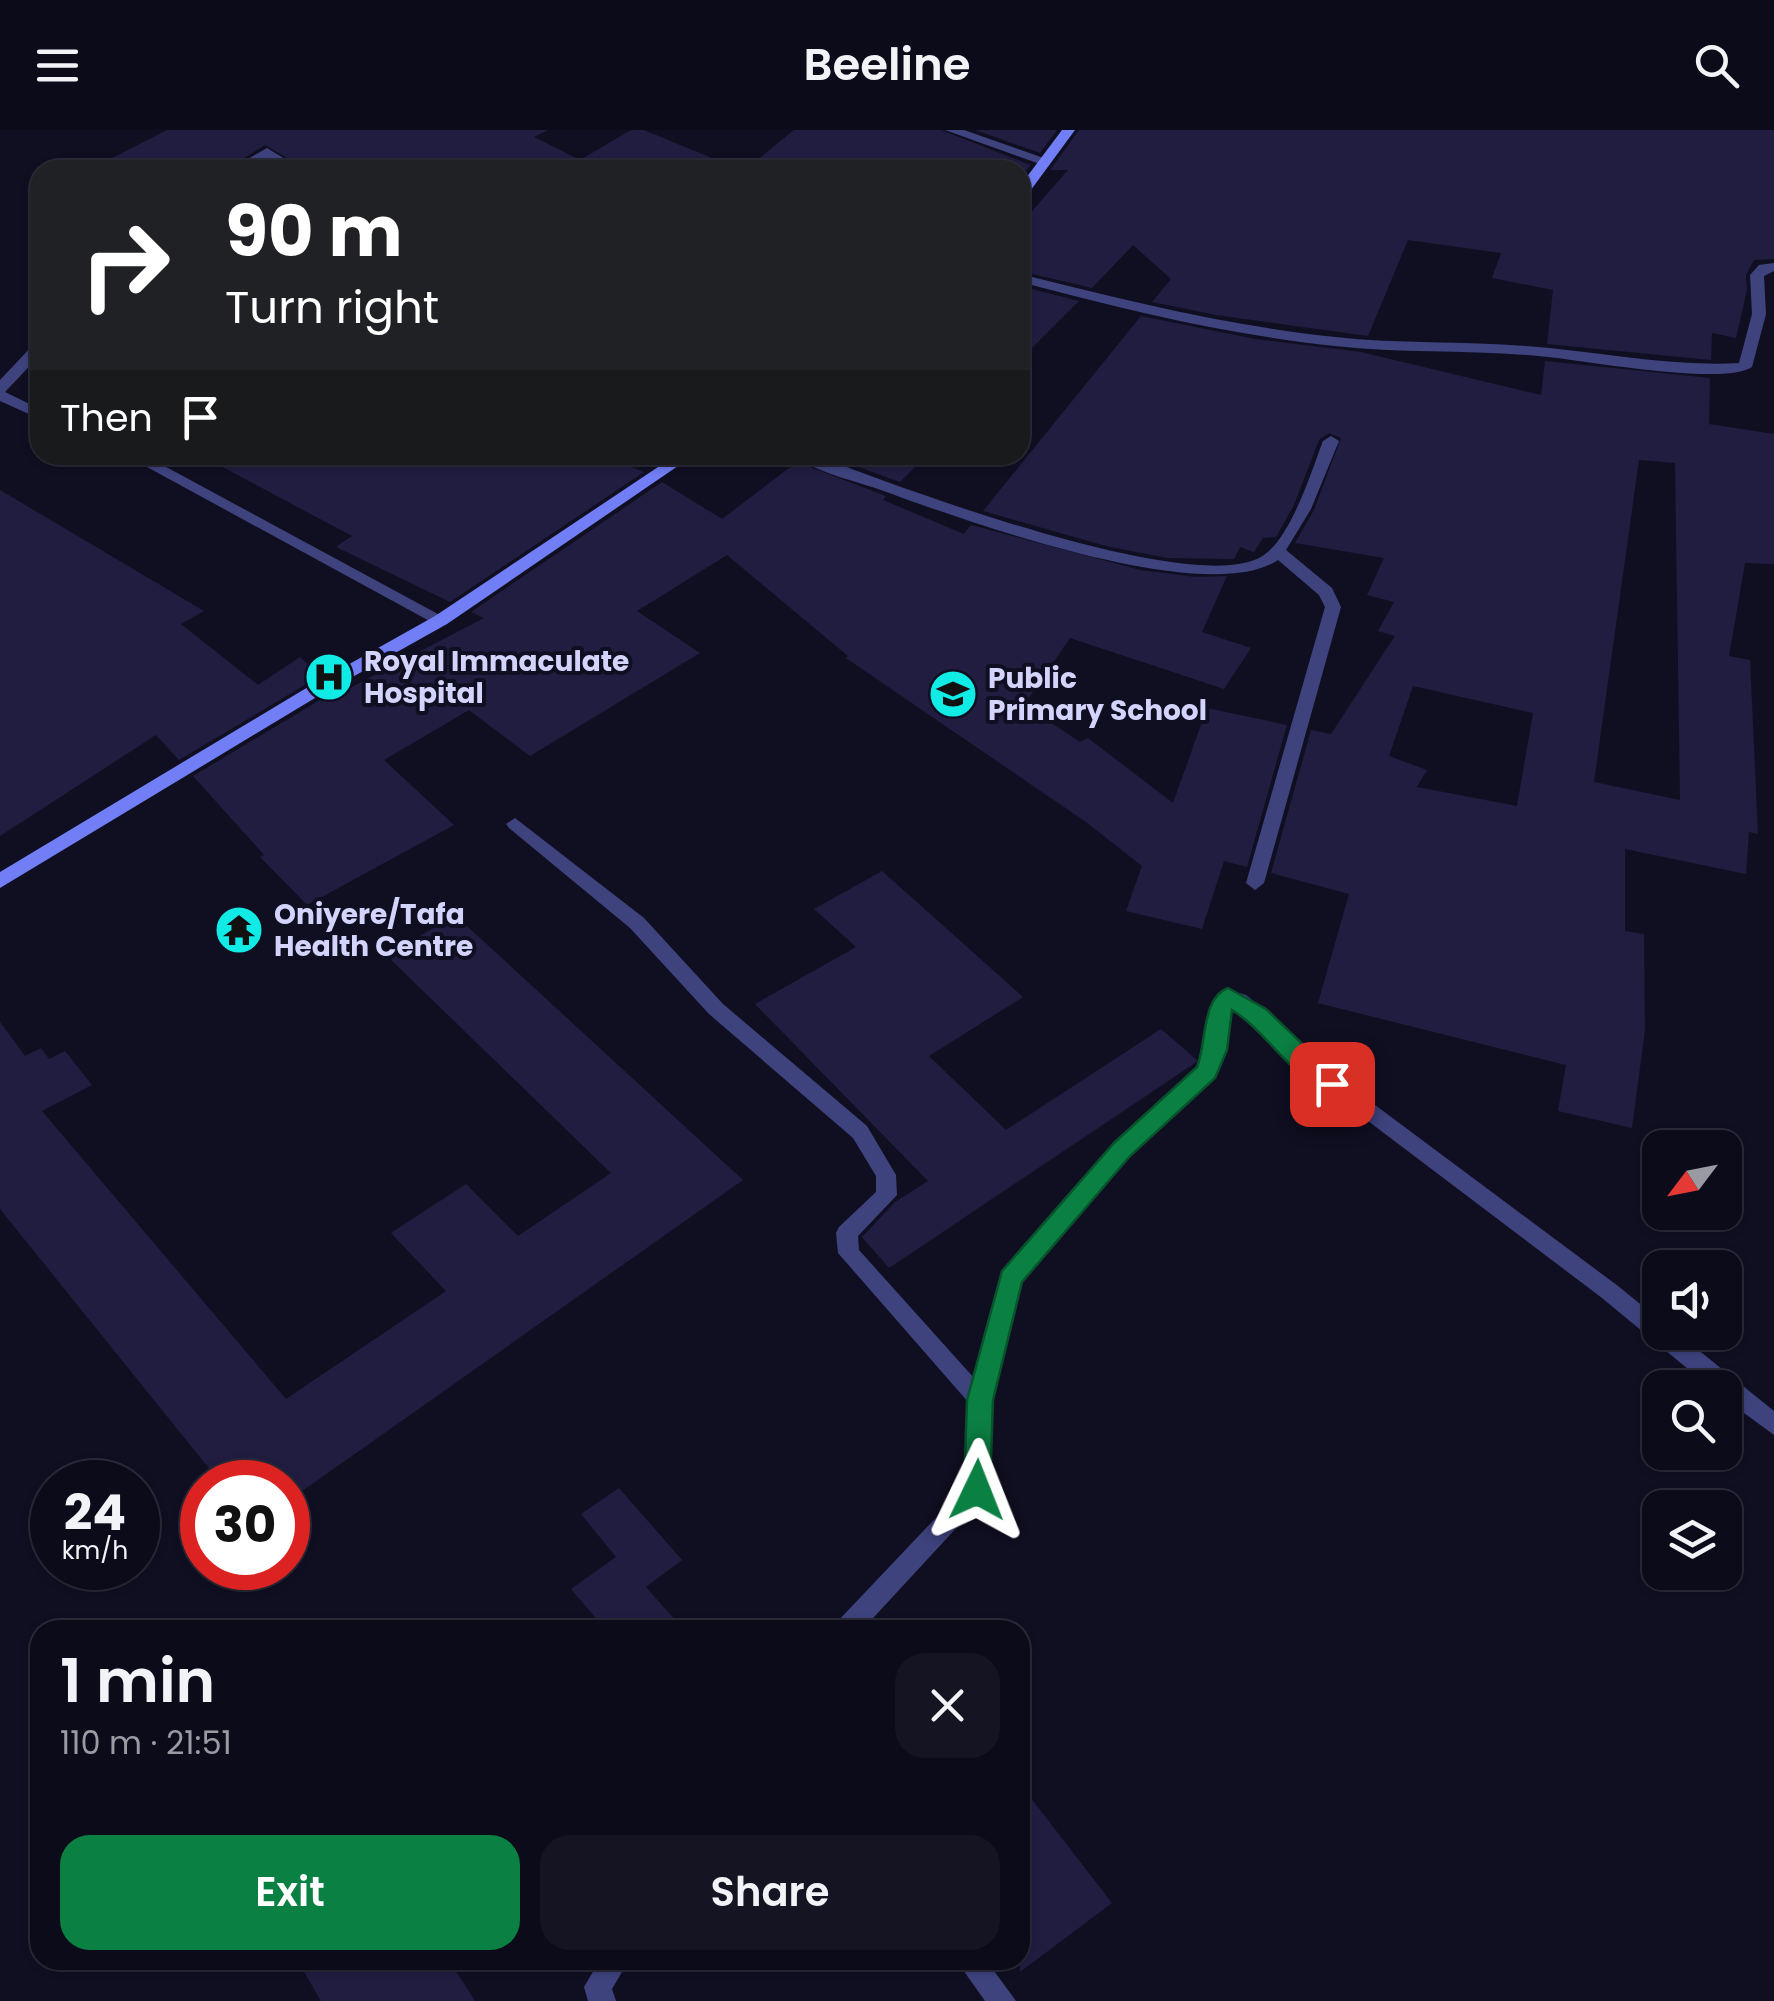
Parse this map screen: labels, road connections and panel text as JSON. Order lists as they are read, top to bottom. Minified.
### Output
{"places":{"hospital":["Royal Immaculate Hospital"],"school or university":["Public Primary School"],"temple":["Oniyere/Tafa Health Centre"]},"north":"bottom left","page":{"header":"Beeline","turn":["90 m","Turn right"],"then":"Then","speed":"24 km/h","limit":"30","heading":["1 min","110 m · 21:51"],"buttons":["Exit","Share"]}}
